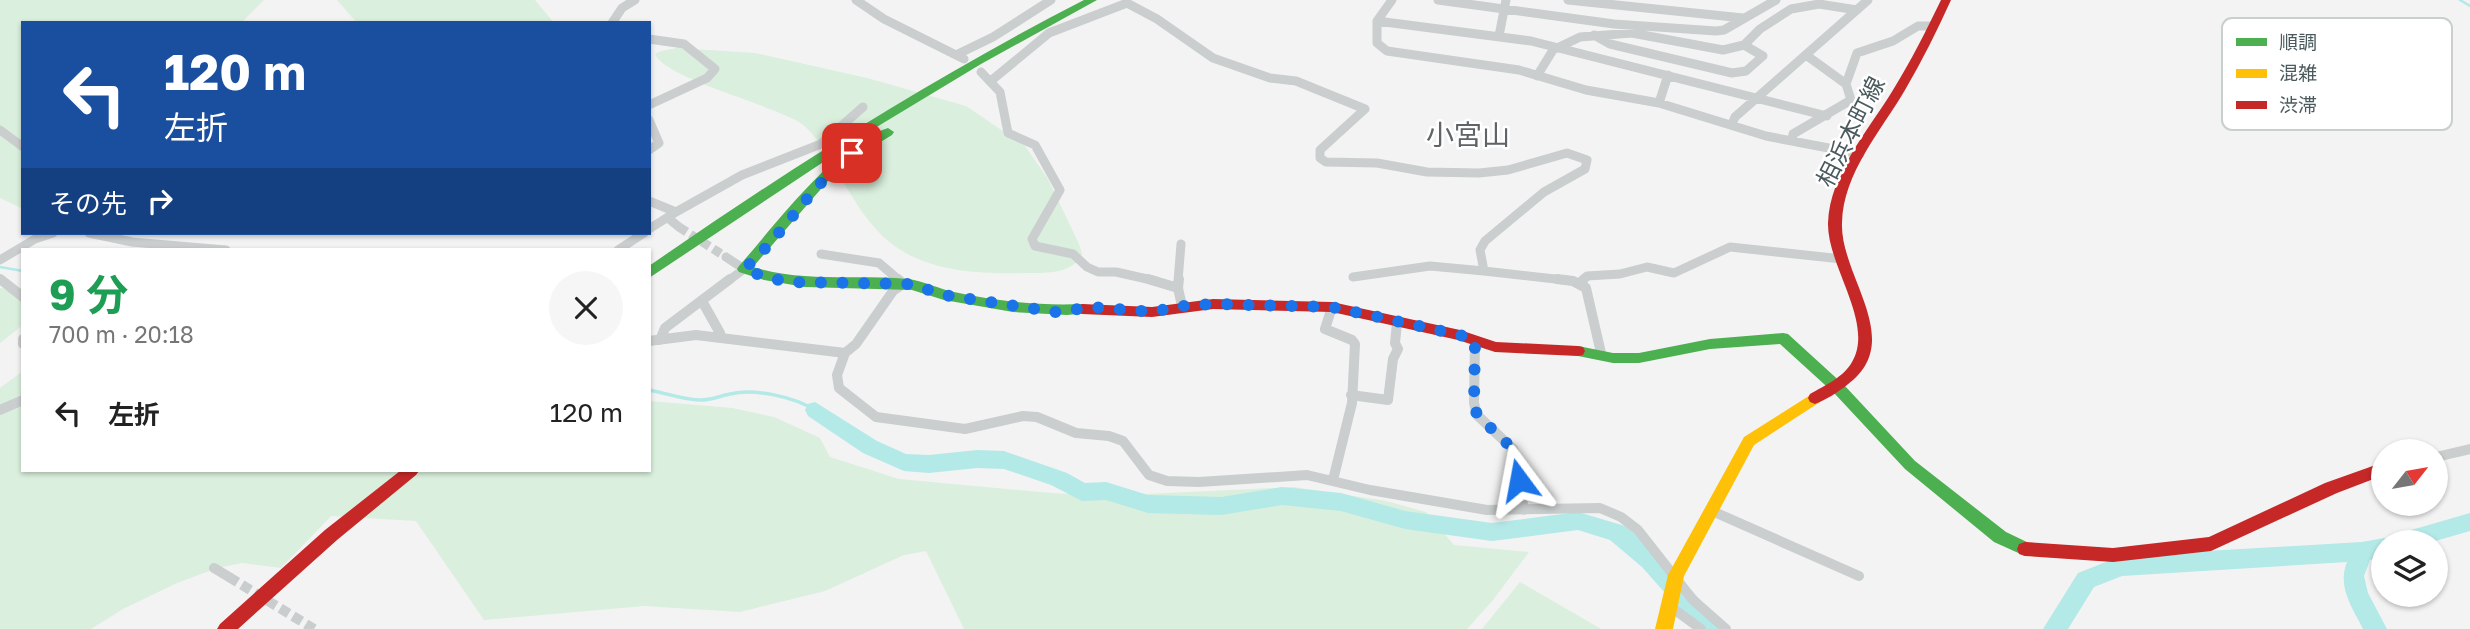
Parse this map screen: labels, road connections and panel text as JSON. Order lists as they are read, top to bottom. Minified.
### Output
{"streets":{"main road":["相浜本町線"]},"districts":["小宮山"],"legend":["順調","混雑","渋滞"],"north":"top right","page":{"turn":["120 m","左折"],"then":"その先","heading":["9 分","700 m · 20:18"],"list":[{"name":"左折","value":"120 m"}]}}
